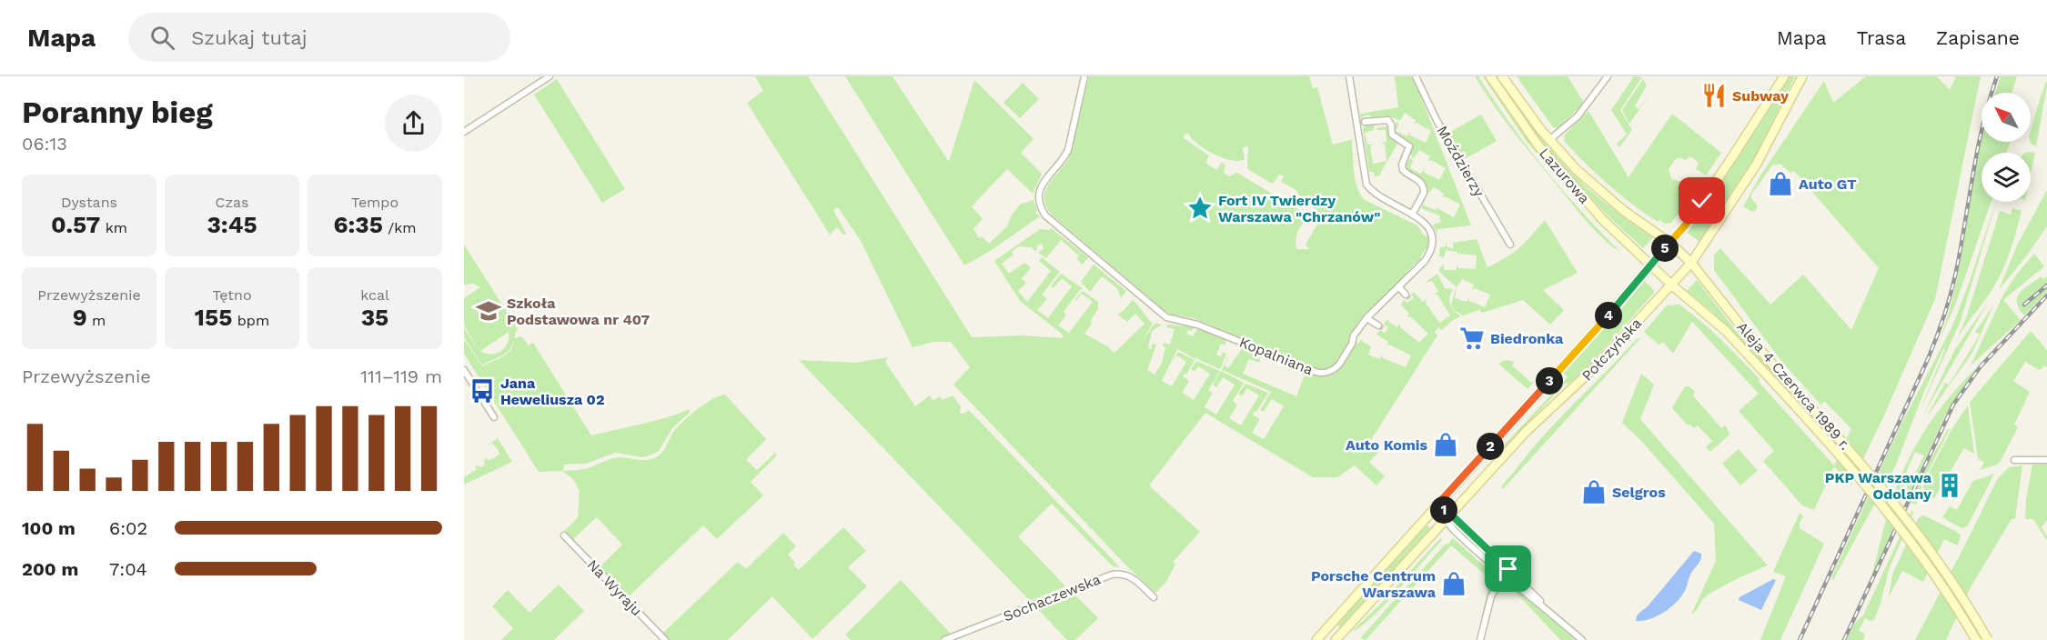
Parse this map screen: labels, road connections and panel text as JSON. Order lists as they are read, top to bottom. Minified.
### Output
{"streets":{"main road":["Lazurowa","Połczyńska","Aleja 4 Czerwca 1989 r."],"street":["Moździerzy","Kopalniana","Na Wyraju","Sochaczewska"]},"crossings":[["Lazurowa","Połczyńska"],["Lazurowa","Aleja 4 Czerwca 1989 r."],["Połczyńska","Aleja 4 Czerwca 1989 r."]],"places":{"restaurant":["Subway"],"shop":["Auto GT","Auto Komis","Selgros","Porsche Centrum Warszawa"],"place":["Fort IV Twierdzy Warszawa \"Chrzanów\""],"school or university":["Szkoła Podstawowa nr 407"],"supermarket":["Biedronka"],"bus stop":["Jana Heweliusza 02"],"building":["PKP Warszawa Odolany"]},"north":"top left","page":{"header":"Mapa","search":"Szukaj tutaj","nav":["Mapa","Trasa","Zapisane"],"heading":["Poranny bieg","06:13"],"stats":[["Dystans","0.57 km"],["Czas","3:45"],["Tempo","6:35 /km"],["Przewyższenie","9 m"],["Tętno","155 bpm"],["kcal","35"]],"pins":["5","4","3","2","1"],"chart":["Przewyższenie","111–119 m"],"list":[{"name":"100 m","note":"6:02"},{"name":"200 m","note":"7:04"}]}}
